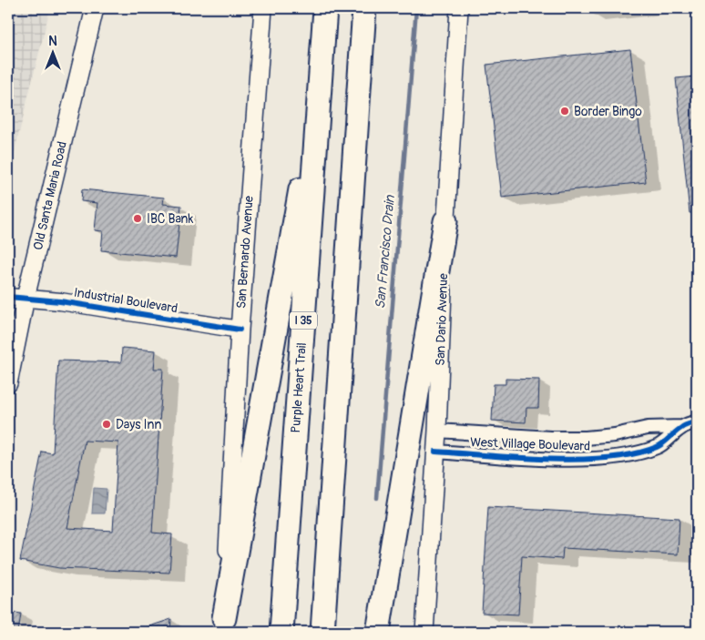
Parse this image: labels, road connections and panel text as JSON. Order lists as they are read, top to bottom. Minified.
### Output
{"streets":{"highway":["I 35","Purple Heart Trail"],"main road":["Old Santa Maria Road","San Bernardo Avenue","San Dario Avenue"],"street":["Industrial Boulevard","West Village Boulevard"]},"crossings":[["Old Santa Maria Road","Industrial Boulevard"],["San Bernardo Avenue","Industrial Boulevard"],["San Dario Avenue","West Village Boulevard"]],"water":["San Francisco Drain"],"places":["Border Bingo","IBC Bank","Days Inn"],"north":"top"}
